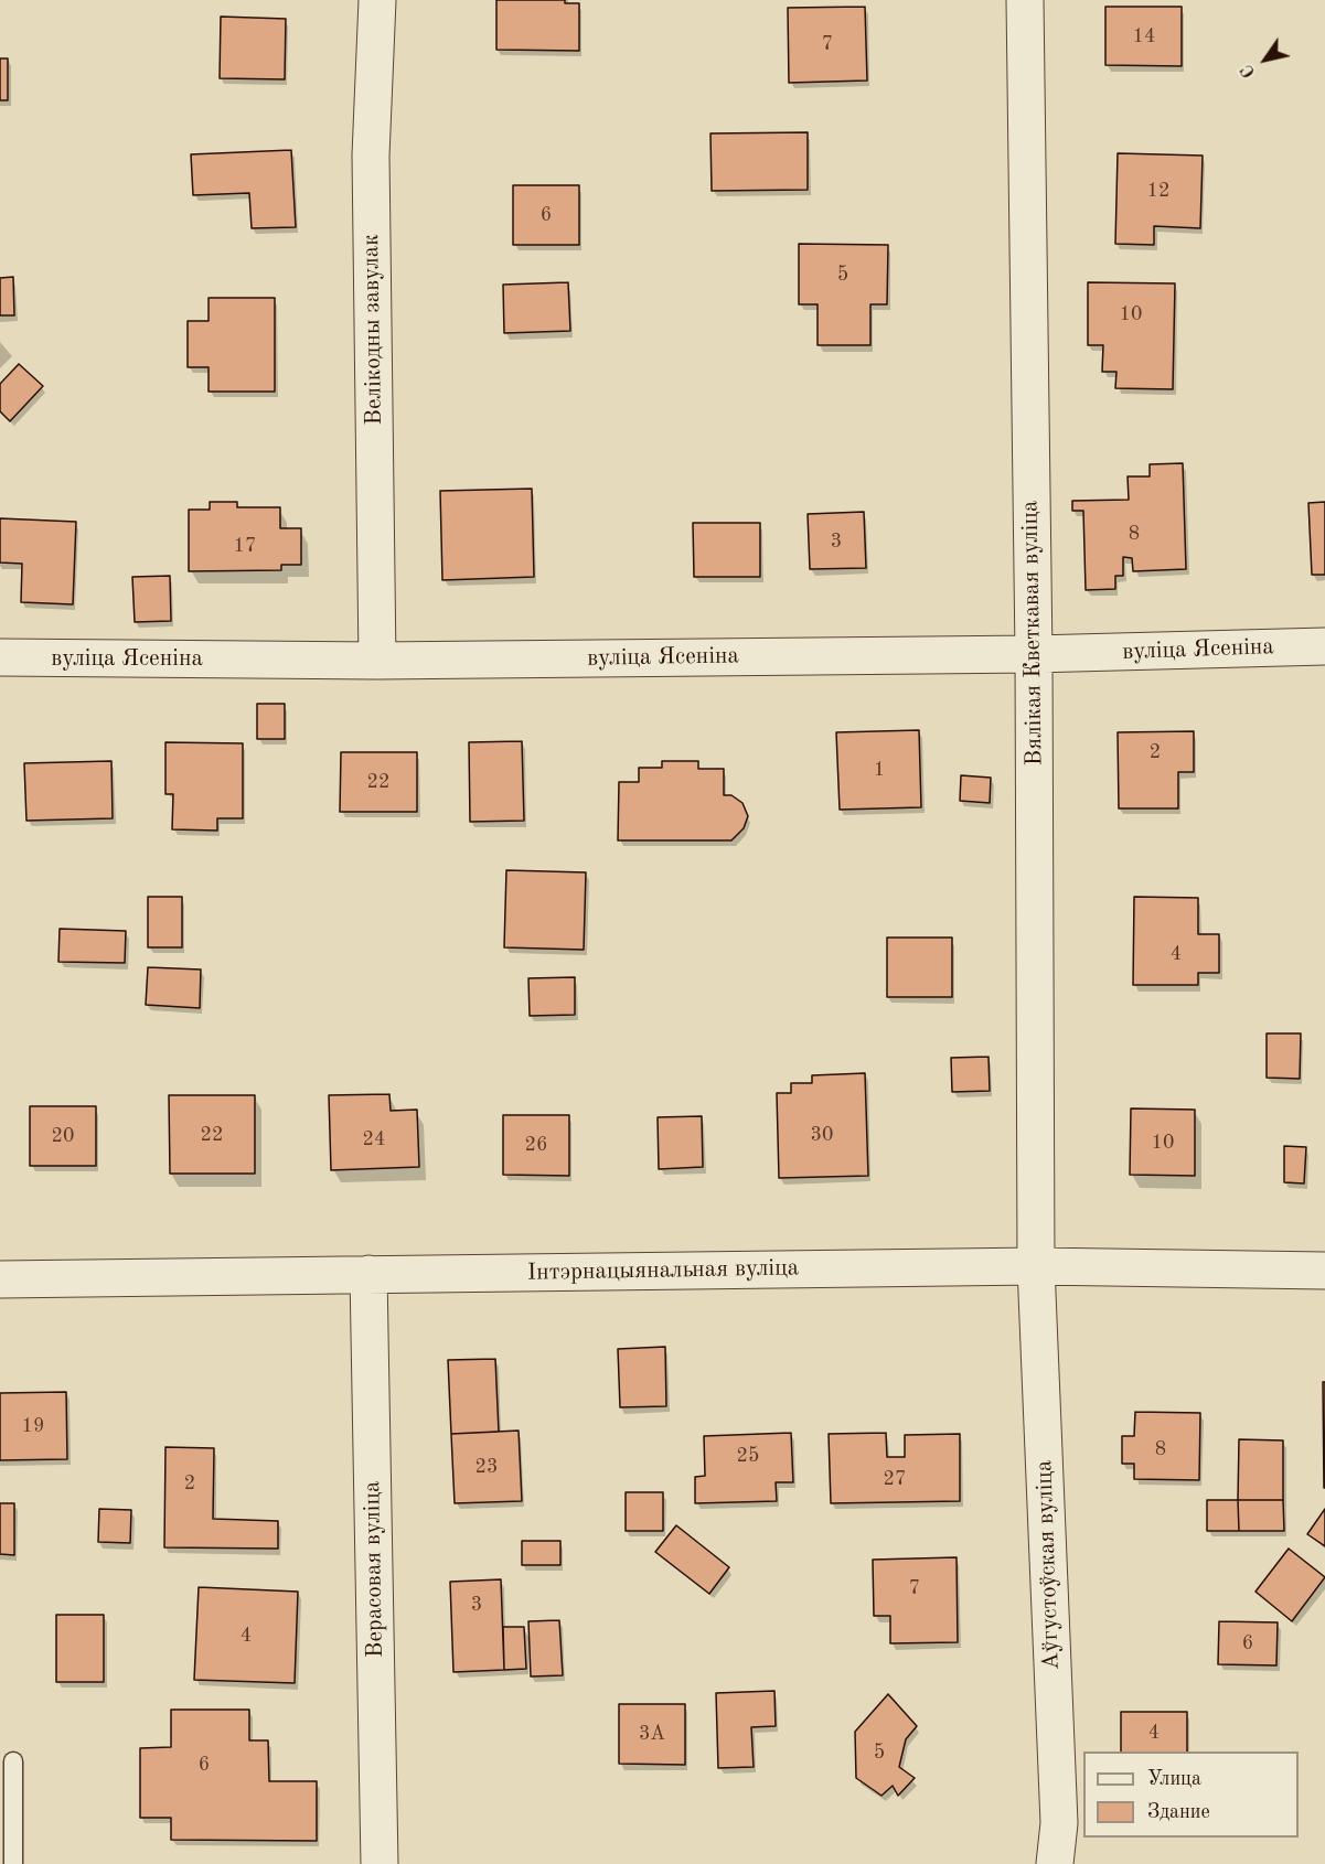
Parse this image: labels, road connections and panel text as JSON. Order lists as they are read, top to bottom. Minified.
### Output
{"streets":{"street":["Велікодны завулак","Вялікая Кветкавая вуліца","вуліца Ясеніна","Інтэрнацыянальная вуліца","Аўгустоўская вуліца","Верасовая вуліца"]},"crossings":[["Велікодны завулак","вуліца Ясеніна"],["Вялікая Кветкавая вуліца","вуліца Ясеніна"],["Вялікая Кветкавая вуліца","Інтэрнацыянальная вуліца"],["Вялікая Кветкавая вуліца","Аўгустоўская вуліца"],["Інтэрнацыянальная вуліца","Аўгустоўская вуліца"],["Інтэрнацыянальная вуліца","Верасовая вуліца"]],"house_numbers":["14","7","12","6","5","10","8","3","17","2","1","22","4","22","30","20","24","10","26","19","8","25","23","27","2","7","3","4","6","4","3А","5","6"],"legend":["Улица","Здание"],"north":"bottom left"}
